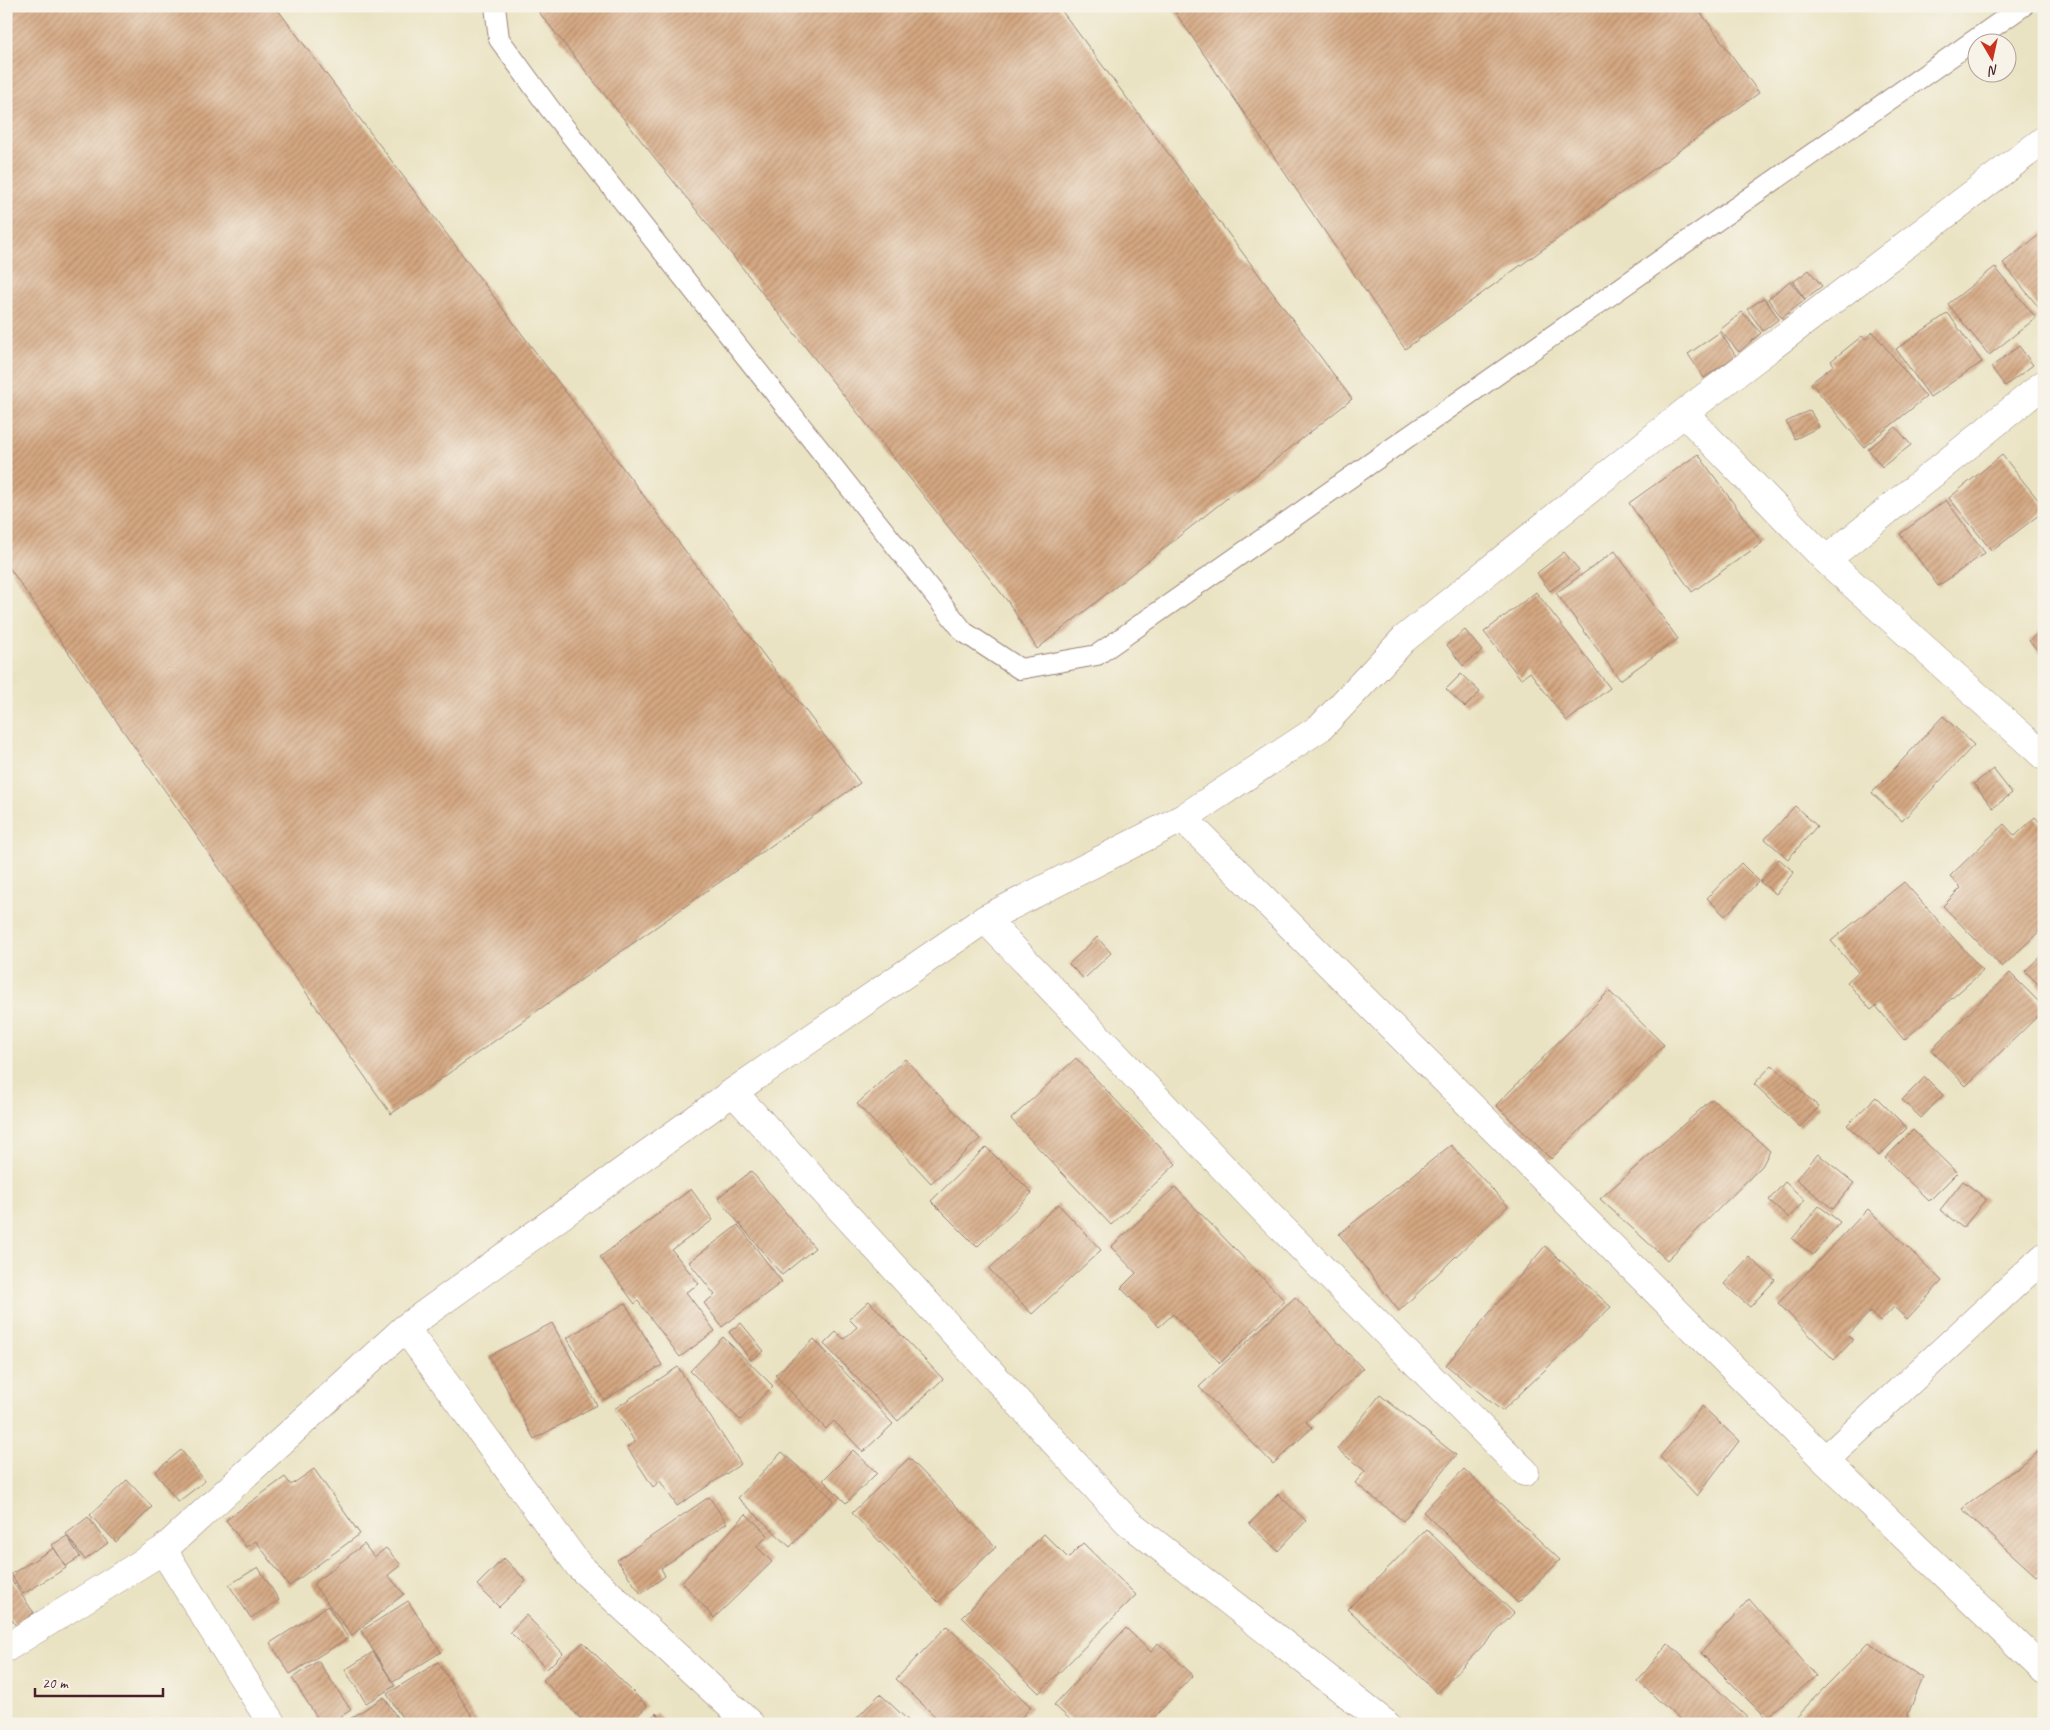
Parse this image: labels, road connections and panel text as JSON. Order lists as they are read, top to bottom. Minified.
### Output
{"scale_bar":"20 m","north":"bottom"}
